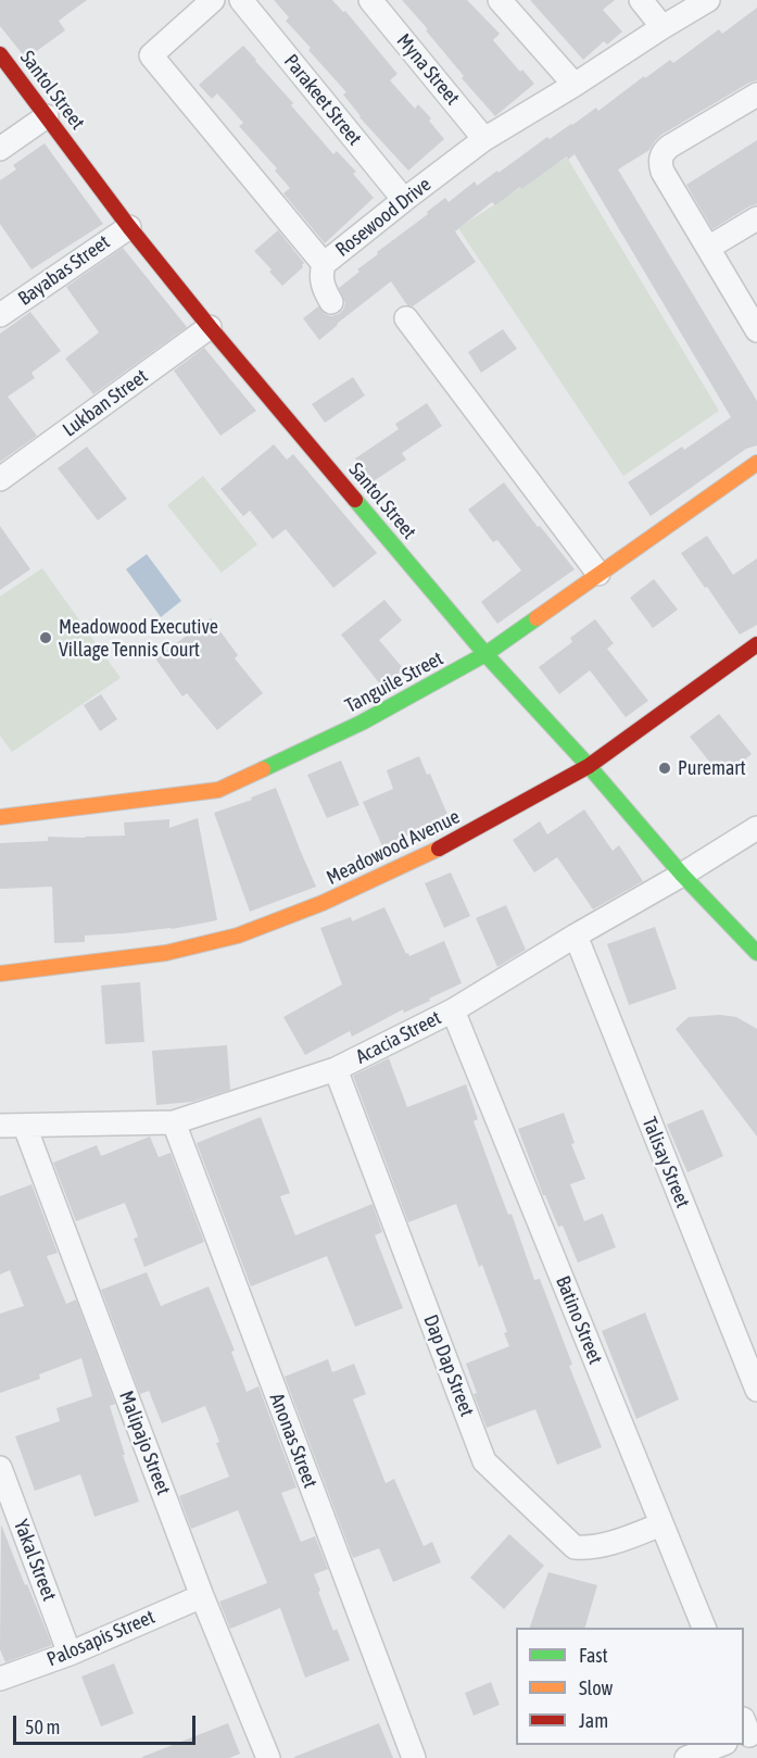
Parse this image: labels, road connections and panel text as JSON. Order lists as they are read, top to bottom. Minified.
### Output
{"streets":{"street":["Myna Street","Santol Street","Parakeet Street","Rosewood Drive","Bayabas Street","Lukban Street","Tanguile Street","Meadowood Avenue","Acacia Street","Talisay Street","Batino Street","Dap Dap Street","Anonas Street","Malipajo Street","Yakal Street","Palosapis Street"]},"crossings":[["Myna Street","Rosewood Drive"],["Santol Street","Bayabas Street"],["Santol Street","Lukban Street"],["Santol Street","Tanguile Street"],["Santol Street","Meadowood Avenue"],["Santol Street","Acacia Street"],["Parakeet Street","Rosewood Drive"],["Acacia Street","Talisay Street"],["Acacia Street","Batino Street"],["Acacia Street","Dap Dap Street"],["Acacia Street","Anonas Street"],["Acacia Street","Malipajo Street"],["Batino Street","Dap Dap Street"],["Malipajo Street","Palosapis Street"],["Yakal Street","Palosapis Street"]],"places":["Meadowood Executive Village Tennis Court","Puremart"],"legend":["Fast","Slow","Jam"],"scale_bar":"50 m"}
